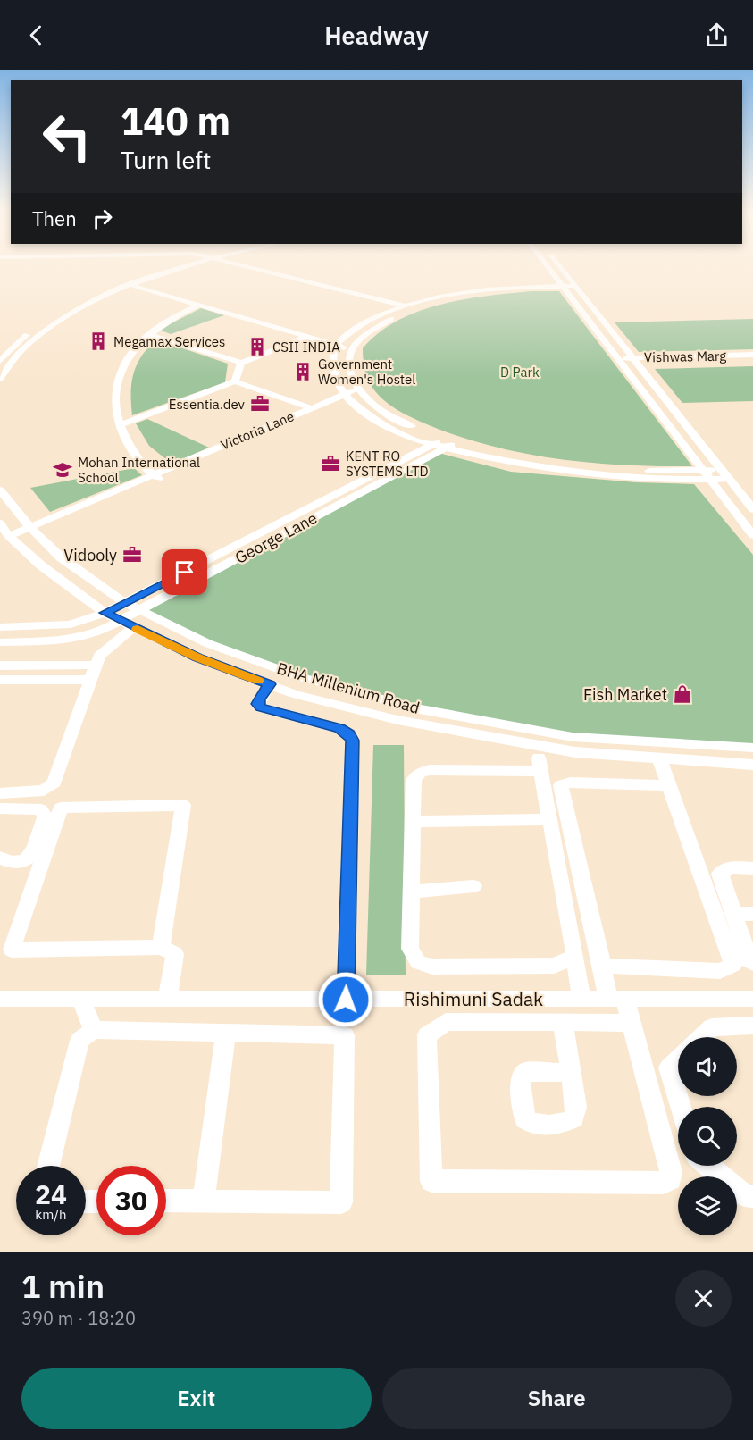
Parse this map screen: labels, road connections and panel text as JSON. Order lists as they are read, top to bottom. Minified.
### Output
{"streets":{"street":["Vishwas Marg","Victoria Lane","George Lane","BHA Millenium Road","Rishimuni Sadak"]},"crossings":[["Victoria Lane","BHA Millenium Road"],["George Lane","BHA Millenium Road"]],"parks":["D Park"],"places":{"building":["Megamax Services","CSII INDIA","Government Women's Hostel"],"office":["Essentia.dev","KENT RO SYSTEMS LTD","Vidooly"],"school or university":["Mohan International School"],"shop":["Fish Market"]},"page":{"header":"Headway","turn":["140 m","Turn left"],"then":"Then","speed":"24 km/h","limit":"30","heading":["1 min","390 m · 18:20"],"buttons":["Exit","Share"]}}
